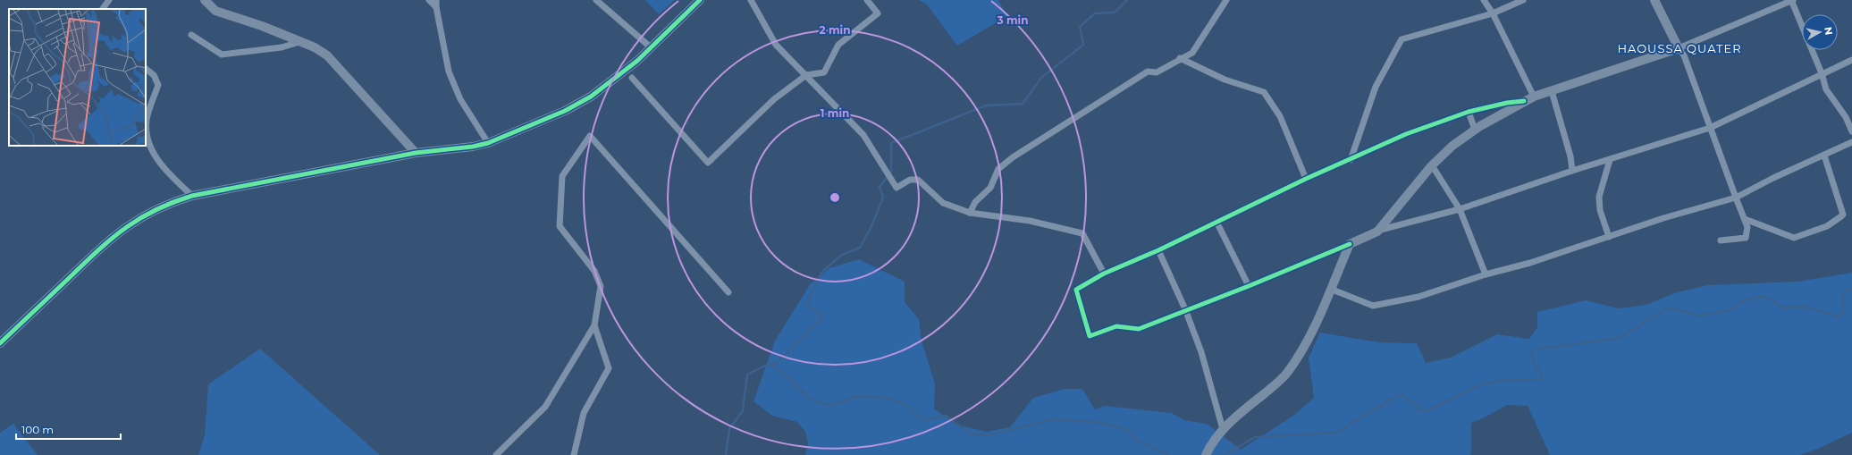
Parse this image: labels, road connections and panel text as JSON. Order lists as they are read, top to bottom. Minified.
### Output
{"districts":["HAOUSSA QUATER"],"scale_bar":"100 m","north":"right","rings":["3 min","2 min","1 min"]}
